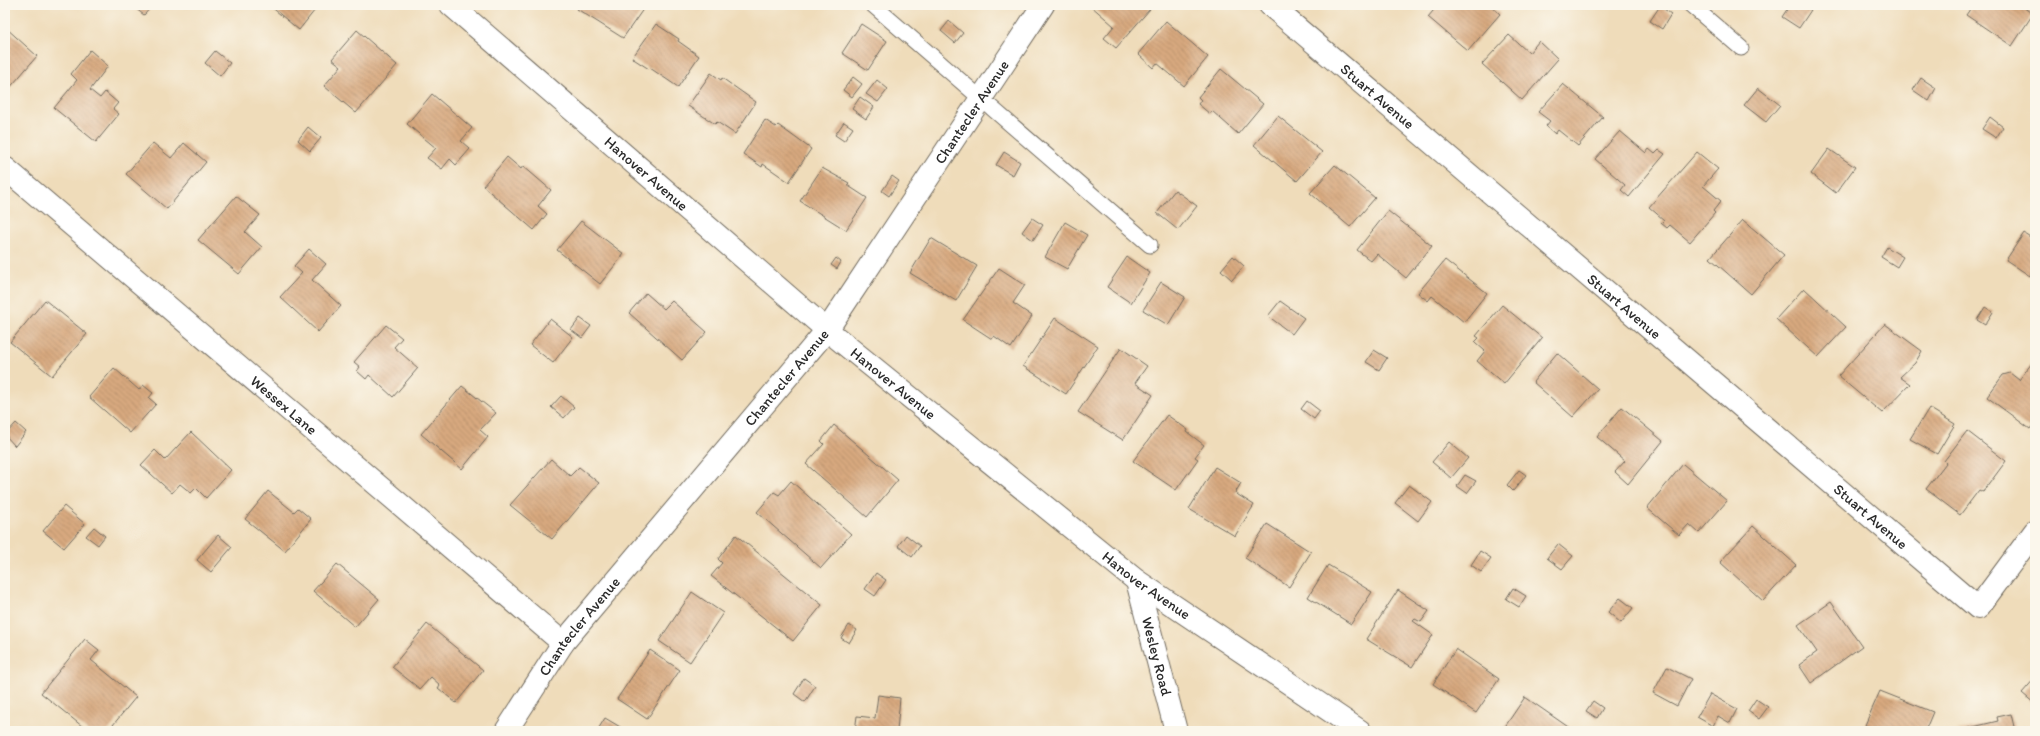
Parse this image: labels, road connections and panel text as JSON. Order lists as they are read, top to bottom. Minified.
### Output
{"streets":{"street":["Stuart Avenue","Chantecler Avenue","Hanover Avenue","Wessex Lane","Wesley Road"]},"crossings":[["Chantecler Avenue","Hanover Avenue"],["Chantecler Avenue","Wessex Lane"],["Hanover Avenue","Wesley Road"]]}
